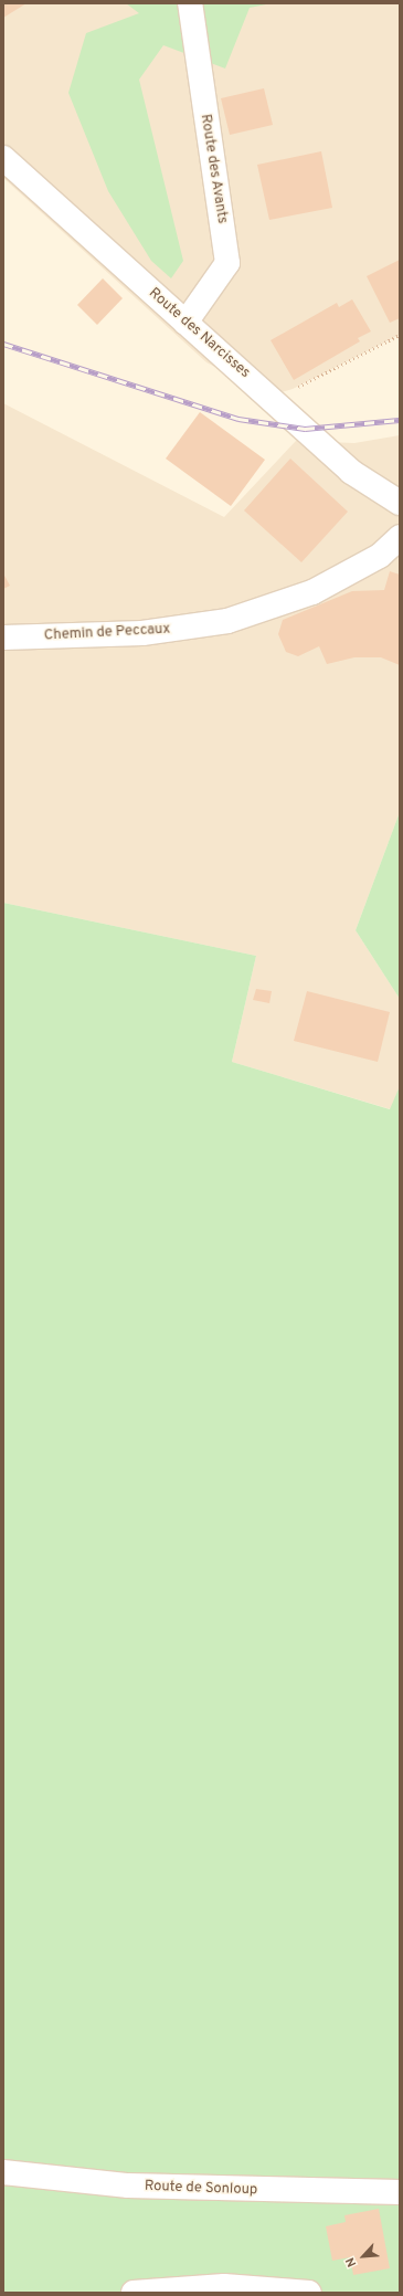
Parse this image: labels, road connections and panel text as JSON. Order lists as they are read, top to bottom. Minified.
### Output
{"streets":{"street":["Route des Avants","Route des Narcisses","Chemin de Peccaux","Route de Sonloup"]},"crossings":[["Route des Avants","Route des Narcisses"]],"north":"bottom left"}
